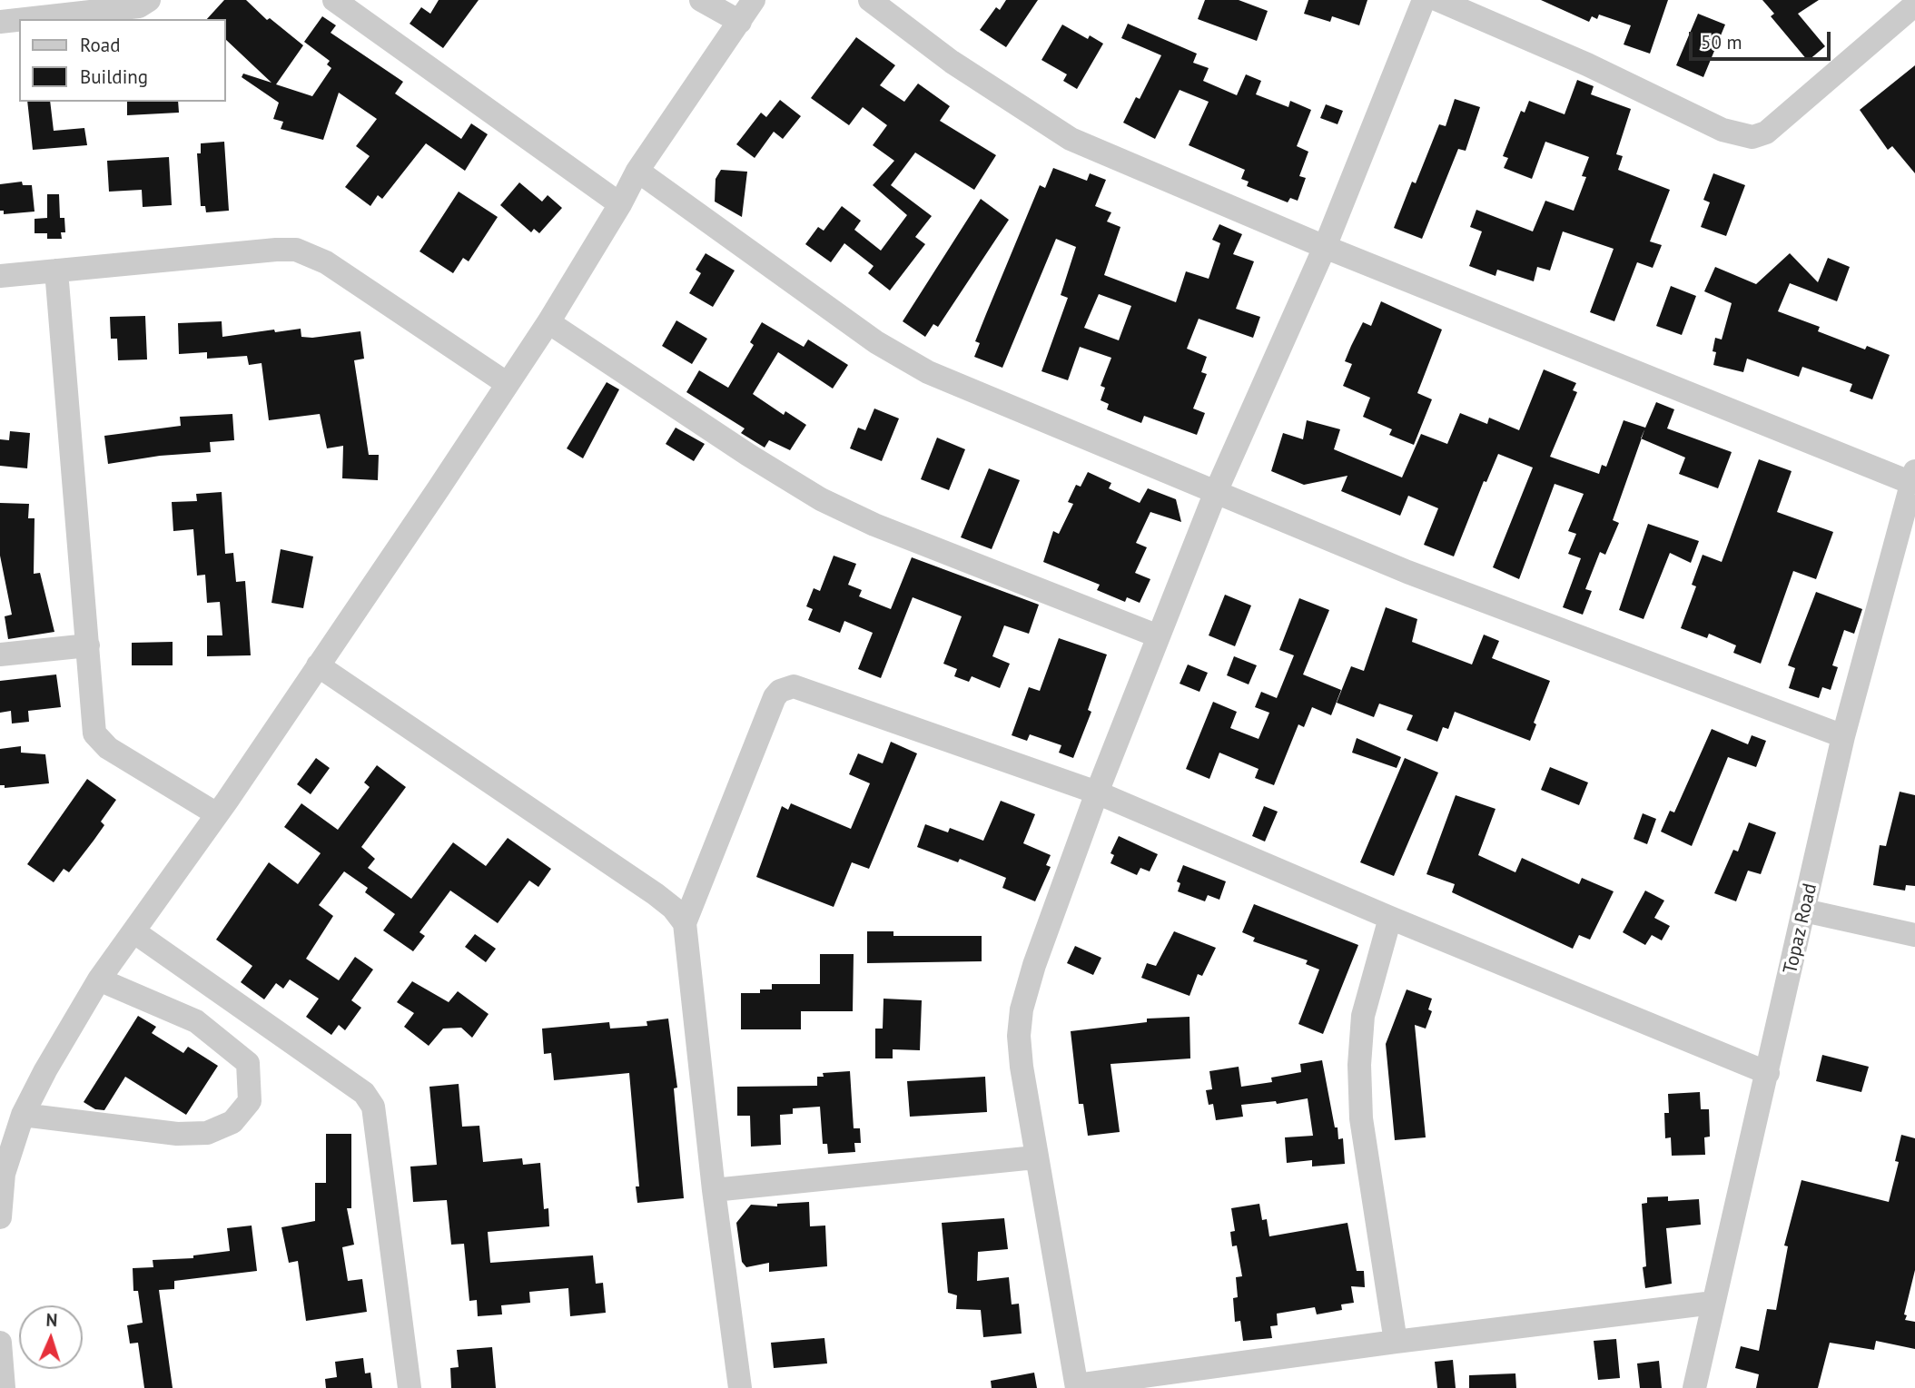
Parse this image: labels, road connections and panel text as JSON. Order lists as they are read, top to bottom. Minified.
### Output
{"streets":{"street":["Topaz Road"]},"legend":["Road","Building"],"scale_bar":"50 m","north":"top"}
